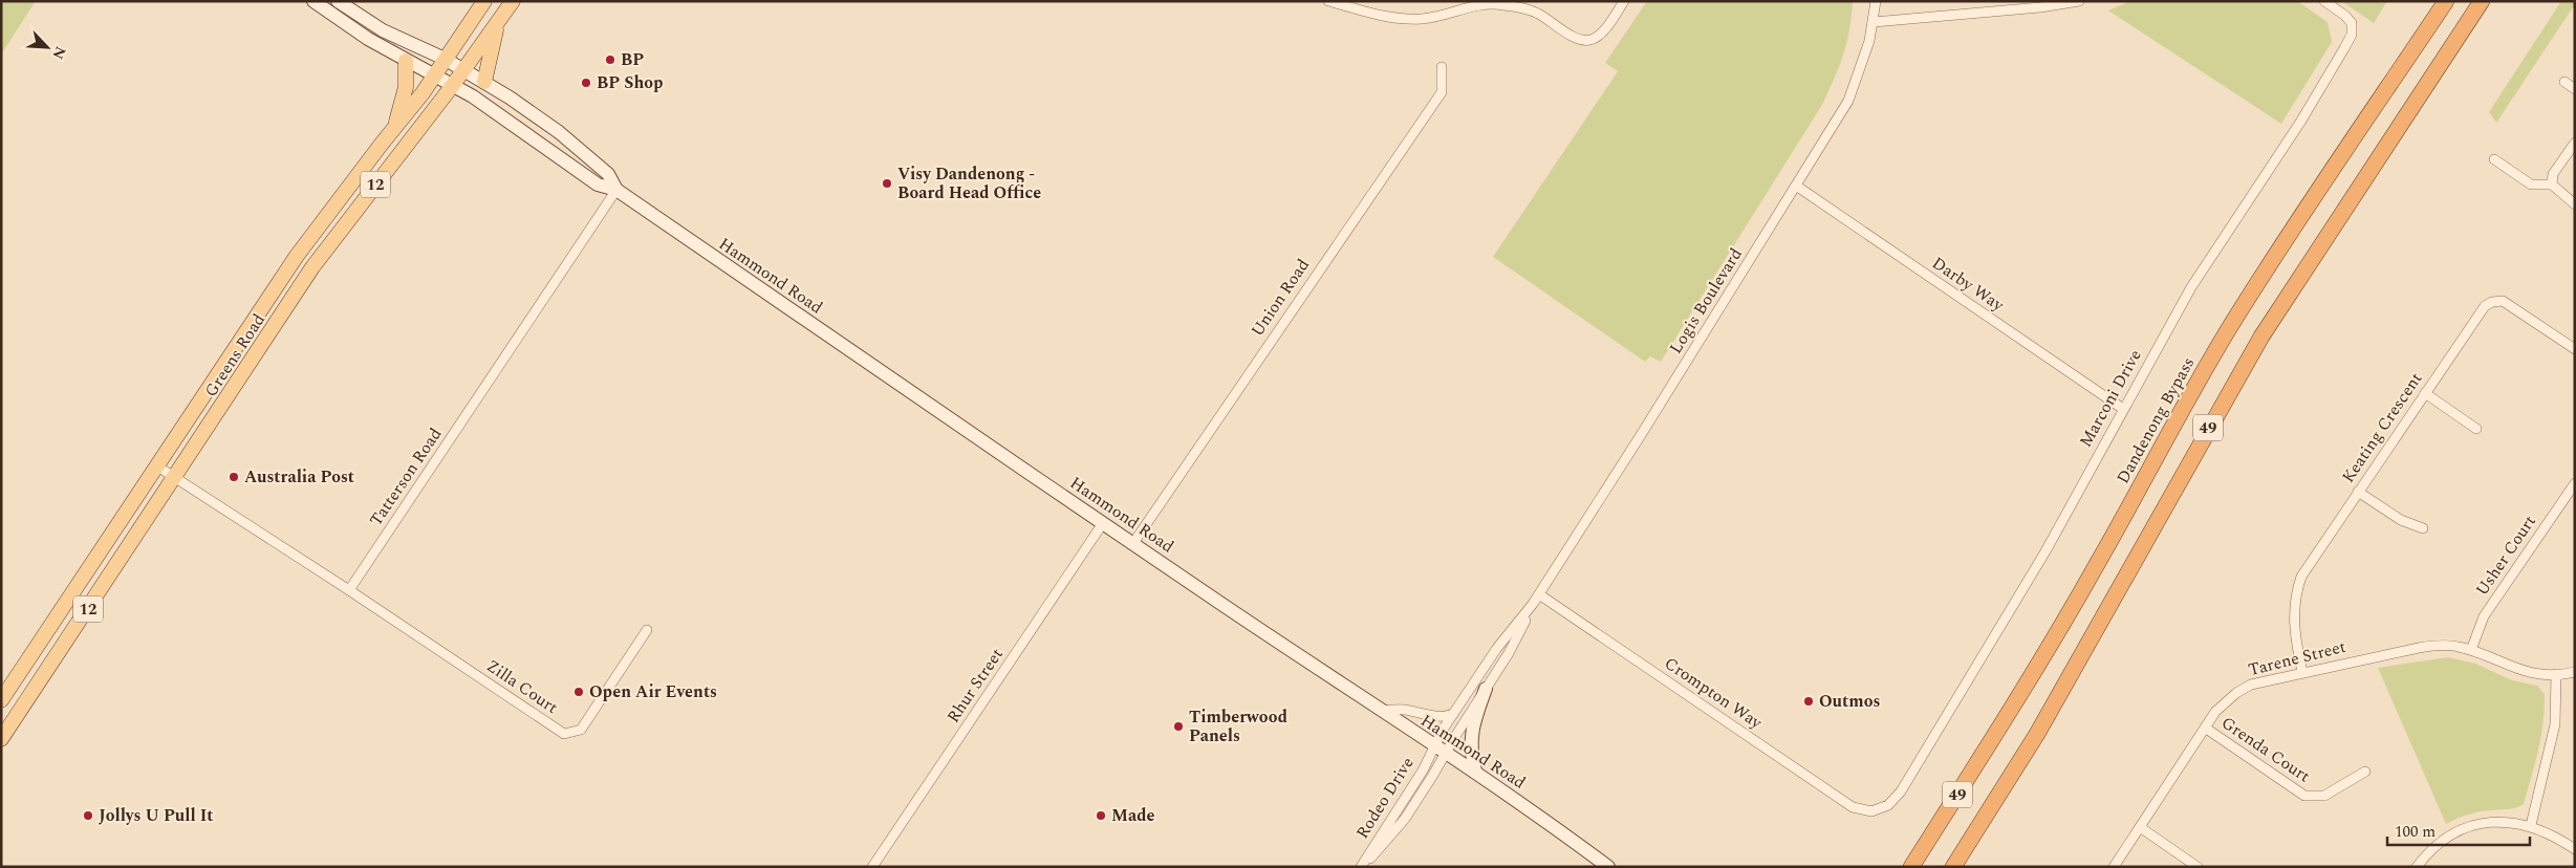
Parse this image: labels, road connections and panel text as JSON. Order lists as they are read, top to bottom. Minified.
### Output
{"streets":{"highway":["Dandenong Bypass","49"],"main road":["12","Hammond Road","Greens Road"],"street":["Darby Way","Union Road","Logis Boulevard","Marconi Drive","Keating Crescent","Tatterson Road","Usher Court","Tarene Street","Rhur Street","Zilla Court","Crompton Way","Grenda Court","Rodeo Drive"]},"crossings":[["Hammond Road","Union Road"],["Hammond Road","Logis Boulevard"],["Hammond Road","Greens Road"],["Hammond Road","Tatterson Road"],["Hammond Road","Rhur Street"],["Hammond Road","Rodeo Drive"],["Darby Way","Logis Boulevard"],["Darby Way","Marconi Drive"],["Logis Boulevard","Crompton Way"],["Logis Boulevard","Rodeo Drive"],["Marconi Drive","Crompton Way"],["Keating Crescent","Tarene Street"],["Tatterson Road","Zilla Court"],["Usher Court","Tarene Street"],["Tarene Street","Grenda Court"]],"places":["BP","BP Shop","Visy Dandenong - Board Head Office","Australia Post","Open Air Events","Outmos","Timberwood Panels","Jollys U Pull It","Made"],"scale_bar":"100 m","north":"bottom right"}
